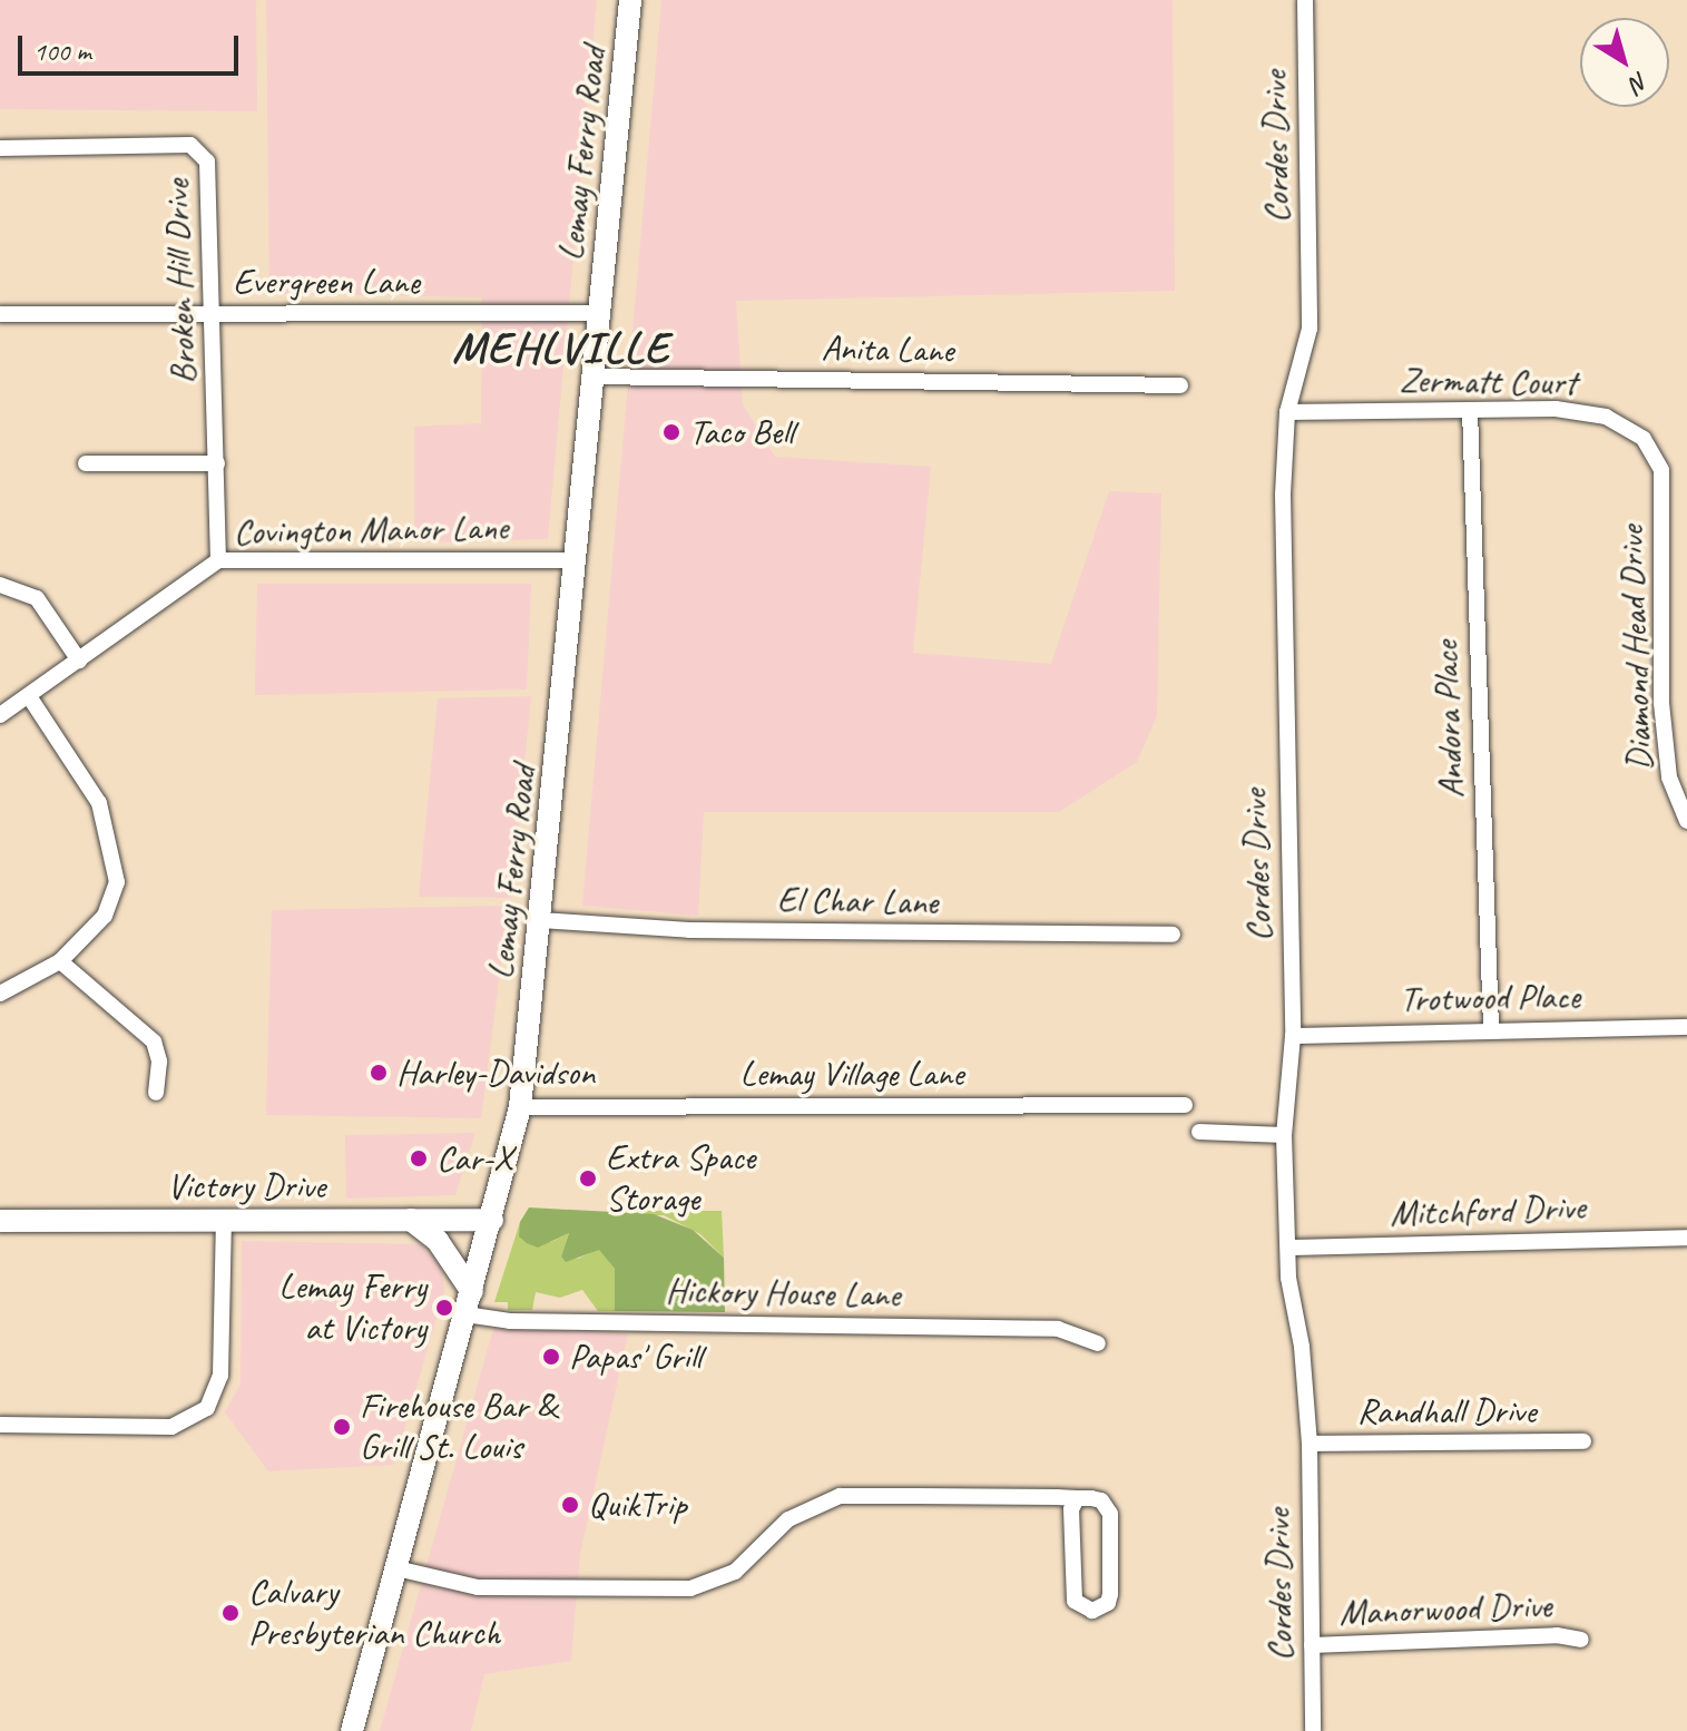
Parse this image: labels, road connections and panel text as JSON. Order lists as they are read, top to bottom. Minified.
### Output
{"streets":{"main road":["Lemay Ferry Road","Victory Drive"],"street":["Cordes Drive","Broken Hill Drive","Evergreen Lane","Anita Lane","Zermatt Court","Covington Manor Lane","Diamond Head Drive","Andora Place","El Char Lane","Trotwood Place","Lemay Village Lane","Mitchford Drive","Hickory House Lane","Randhall Drive","Manorwood Drive"]},"crossings":[["Cordes Drive","Zermatt Court"],["Cordes Drive","Trotwood Place"],["Cordes Drive","Mitchford Drive"],["Cordes Drive","Randhall Drive"],["Cordes Drive","Manorwood Drive"],["Lemay Ferry Road","Evergreen Lane"],["Lemay Ferry Road","Anita Lane"],["Lemay Ferry Road","Covington Manor Lane"],["Lemay Ferry Road","El Char Lane"],["Lemay Ferry Road","Lemay Village Lane"],["Lemay Ferry Road","Victory Drive"],["Lemay Ferry Road","Hickory House Lane"],["Broken Hill Drive","Evergreen Lane"],["Broken Hill Drive","Covington Manor Lane"],["Zermatt Court","Diamond Head Drive"],["Zermatt Court","Andora Place"],["Andora Place","Trotwood Place"]],"districts":["MEHLVILLE"],"places":["Taco Bell","Harley-Davidson","Car-X","Extra Space Storage","Lemay Ferry at Victory","Papas' Grill","Firehouse Bar & Grill St. Louis","QuikTrip","Calvary Presbyterian Church"],"scale_bar":"100 m","north":"bottom right"}
